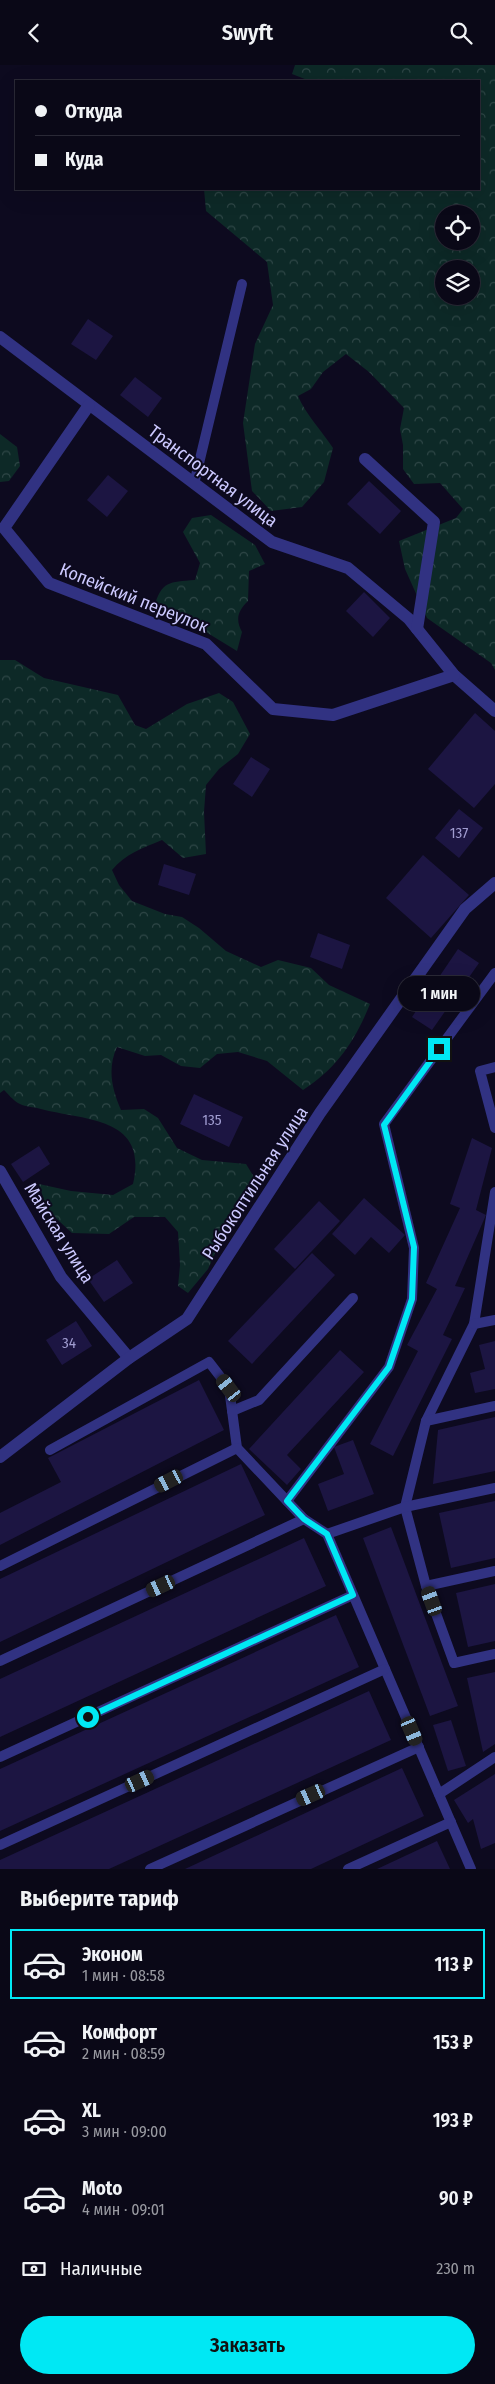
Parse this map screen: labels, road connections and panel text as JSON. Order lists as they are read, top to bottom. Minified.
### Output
{"streets":{"street":["Транспортная улица","Копейский переулок","Рыбокоптильная улица","Майская улица"]},"crossings":[["Транспортная улица","Копейский переулок"],["Рыбокоптильная улица","Майская улица"]],"house_numbers":["137","135","34"],"page":{"header":"Swyft","banner":["Откуда","Куда"],"bubble":"1 мин","heading":"Выберите тариф","list":[{"name":"Эконом","note":"1 мин · 08:58","value":"113 ₽"},{"name":"Комфорт","note":"2 мин · 08:59","value":"153 ₽"},{"name":"XL","note":"3 мин · 09:00","value":"193 ₽"},{"name":"Moto","note":"4 мин · 09:01","value":"90 ₽"}],"pay":["Наличные","230 m"],"buttons":"Заказать"}}
